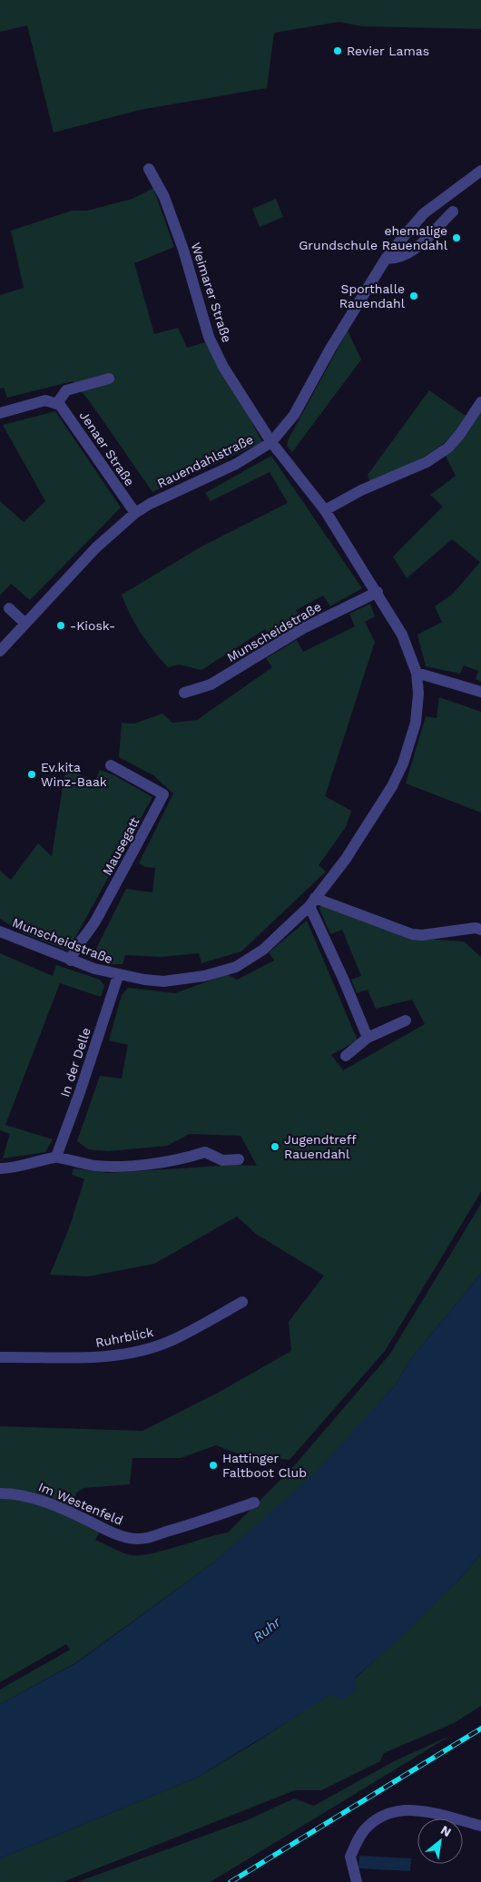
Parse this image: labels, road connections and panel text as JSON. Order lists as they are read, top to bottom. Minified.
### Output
{"streets":{"street":["Weimarer Straße","Jenaer Straße","Rauendahlstraße","Munscheidstraße","Mausegatt","In der Delle","Ruhrblick","Im Westenfeld"]},"crossings":[["Weimarer Straße","Rauendahlstraße"],["Weimarer Straße","Munscheidstraße"],["Jenaer Straße","Rauendahlstraße"],["Rauendahlstraße","Munscheidstraße"],["Munscheidstraße","Mausegatt"],["Munscheidstraße","In der Delle"]],"water":["Ruhr"],"places":["Revier Lamas","ehemalige Grundschule Rauendahl","Sporthalle Rauendahl","-Kiosk-","Ev.kita Winz-Baak","Jugendtreff Rauendahl","Hattinger Faltboot Club"],"north":"top right"}
